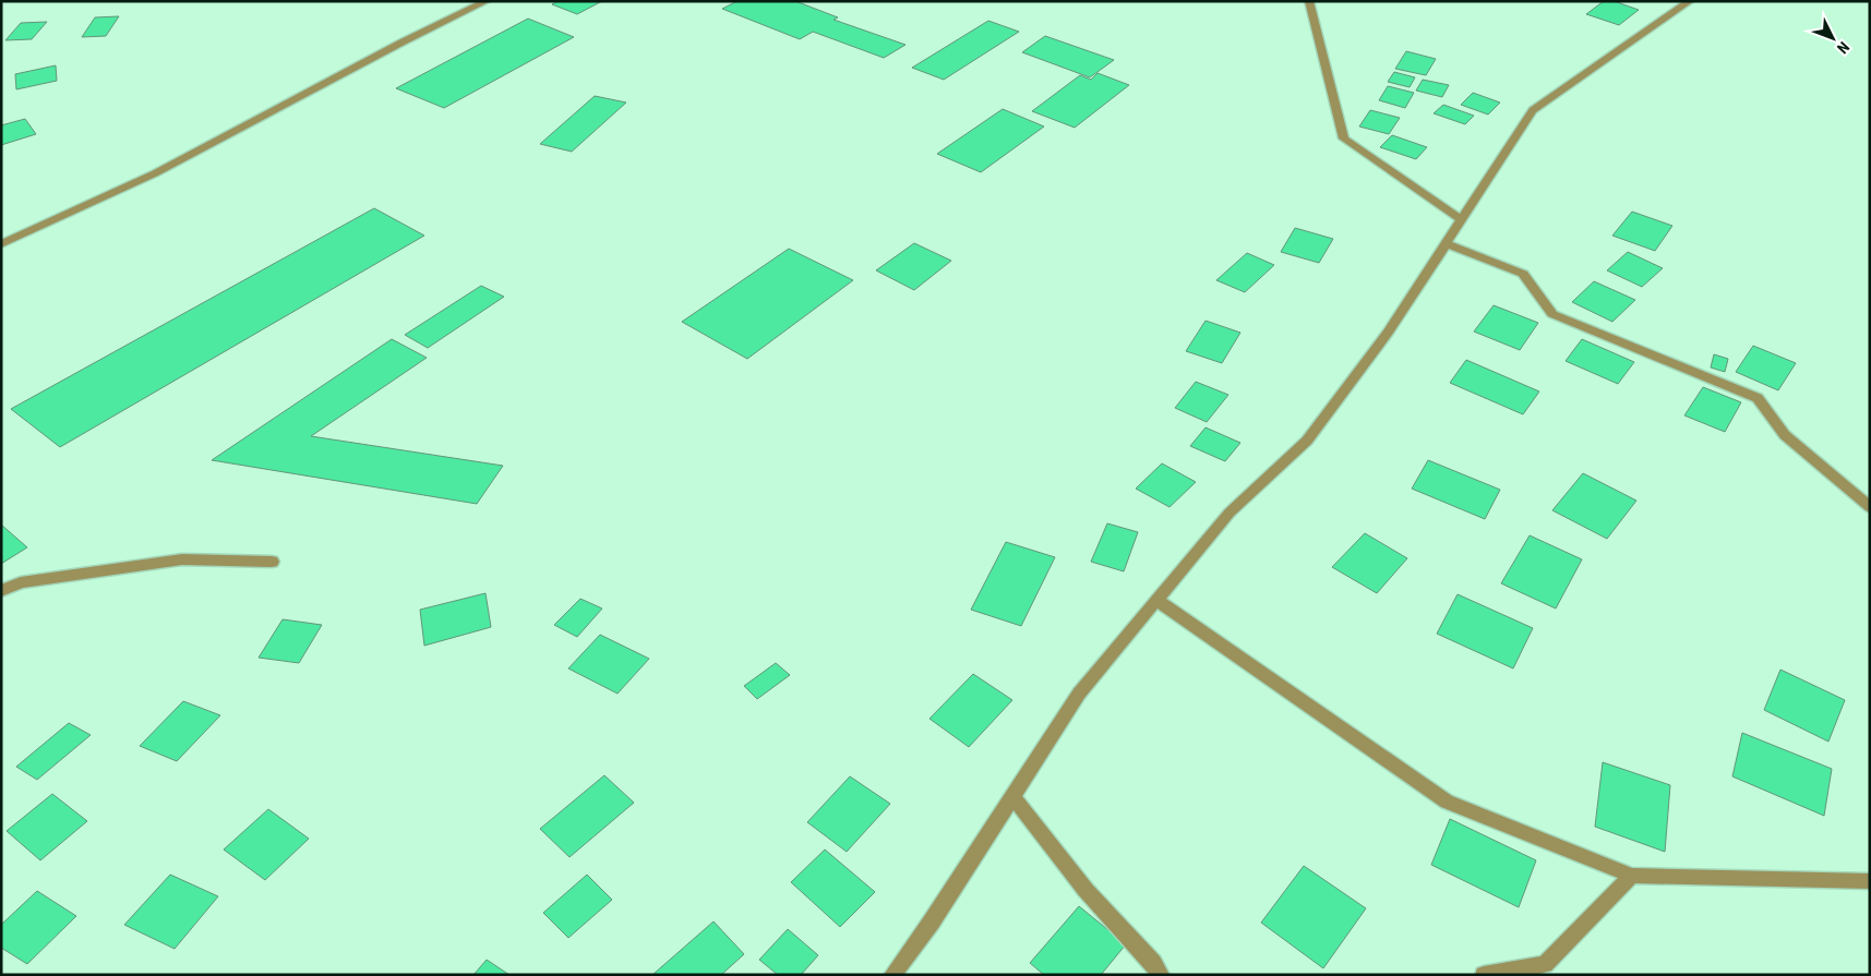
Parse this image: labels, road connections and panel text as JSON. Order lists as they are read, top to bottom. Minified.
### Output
{"north":"bottom right"}
